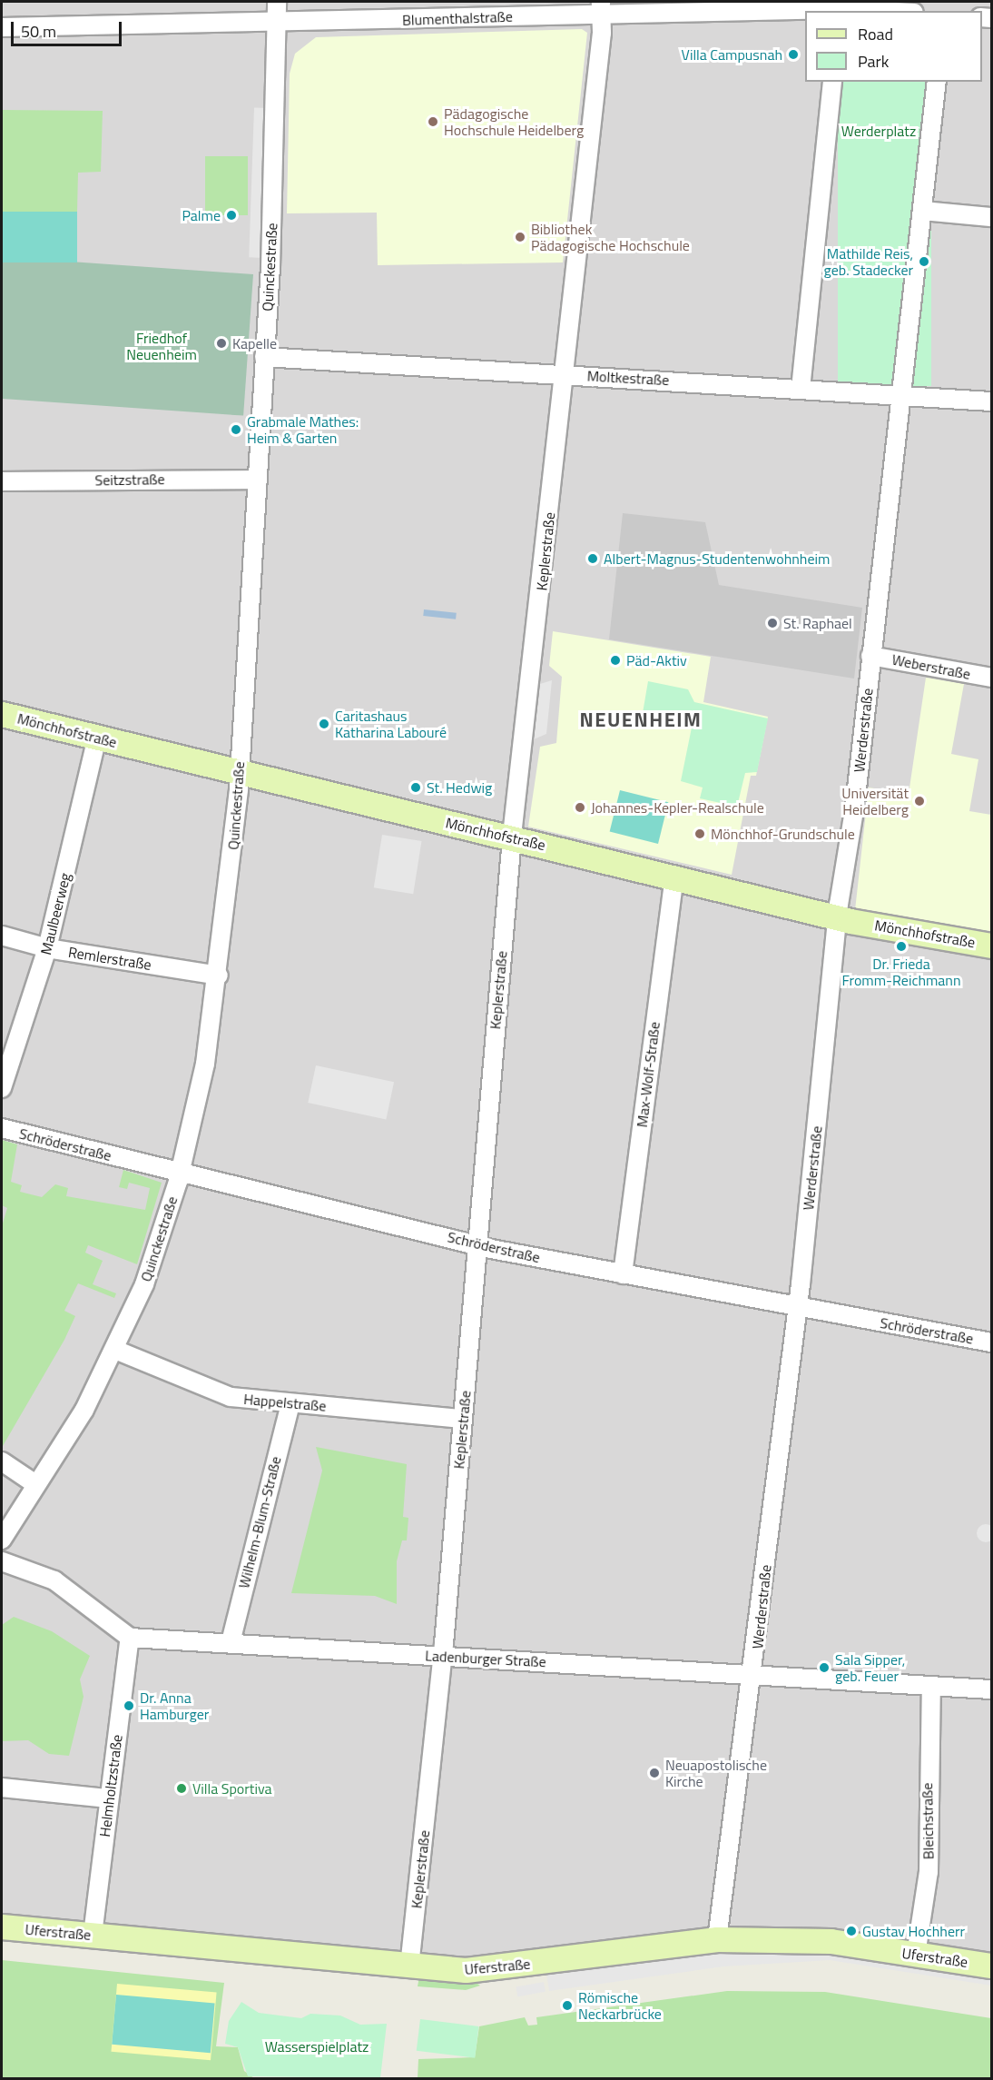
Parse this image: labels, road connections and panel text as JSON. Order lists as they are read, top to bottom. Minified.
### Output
{"streets":{"street":["Blumenthalstraße","Quinckestraße","Moltkestraße","Seitzstraße","Keplerstraße","Weberstraße","Mönchhofstraße","Werderstraße","Maulbeerweg","Remlerstraße","Max-Wolf-Straße","Schröderstraße","Happelstraße","Wilhelm-Blum-Straße","Ladenburger Straße","Helmholtzstraße","Bleichstraße","Uferstraße"]},"crossings":[["Blumenthalstraße","Quinckestraße"],["Blumenthalstraße","Keplerstraße"],["Quinckestraße","Moltkestraße"],["Quinckestraße","Seitzstraße"],["Quinckestraße","Mönchhofstraße"],["Quinckestraße","Remlerstraße"],["Quinckestraße","Schröderstraße"],["Quinckestraße","Happelstraße"],["Moltkestraße","Keplerstraße"],["Moltkestraße","Werderstraße"],["Keplerstraße","Mönchhofstraße"],["Keplerstraße","Schröderstraße"],["Keplerstraße","Happelstraße"],["Keplerstraße","Ladenburger Straße"],["Keplerstraße","Uferstraße"],["Weberstraße","Werderstraße"],["Mönchhofstraße","Werderstraße"],["Mönchhofstraße","Maulbeerweg"],["Mönchhofstraße","Max-Wolf-Straße"],["Werderstraße","Schröderstraße"],["Werderstraße","Ladenburger Straße"],["Werderstraße","Uferstraße"],["Maulbeerweg","Remlerstraße"],["Max-Wolf-Straße","Schröderstraße"],["Happelstraße","Wilhelm-Blum-Straße"],["Wilhelm-Blum-Straße","Ladenburger Straße"],["Ladenburger Straße","Helmholtzstraße"],["Ladenburger Straße","Bleichstraße"],["Helmholtzstraße","Uferstraße"],["Bleichstraße","Uferstraße"]],"districts":["NEUENHEIM"],"parks":["Werderplatz","Friedhof Neuenheim","Wasserspielplatz"],"places":["Villa Campusnah","Pädagogische Hochschule Heidelberg","Palme","Bibliothek Pädagogische Hochschule","Mathilde Reis, geb. Stadecker","Kapelle","Grabmale Mathes: Heim & Garten","Albert-Magnus-Studentenwohnheim","St. Raphael","Päd-Aktiv","Caritashaus Katharina Labouré","St. Hedwig","Universität Heidelberg","Johannes-Kepler-Realschule","Mönchhof-Grundschule","Dr. Frieda Fromm-Reichmann","Sala Sipper, geb. Feuer","Dr. Anna Hamburger","Neuapostolische Kirche","Villa Sportiva","Gustav Hochherr","Römische Neckarbrücke"],"legend":["Road","Park"],"scale_bar":"50 m"}
